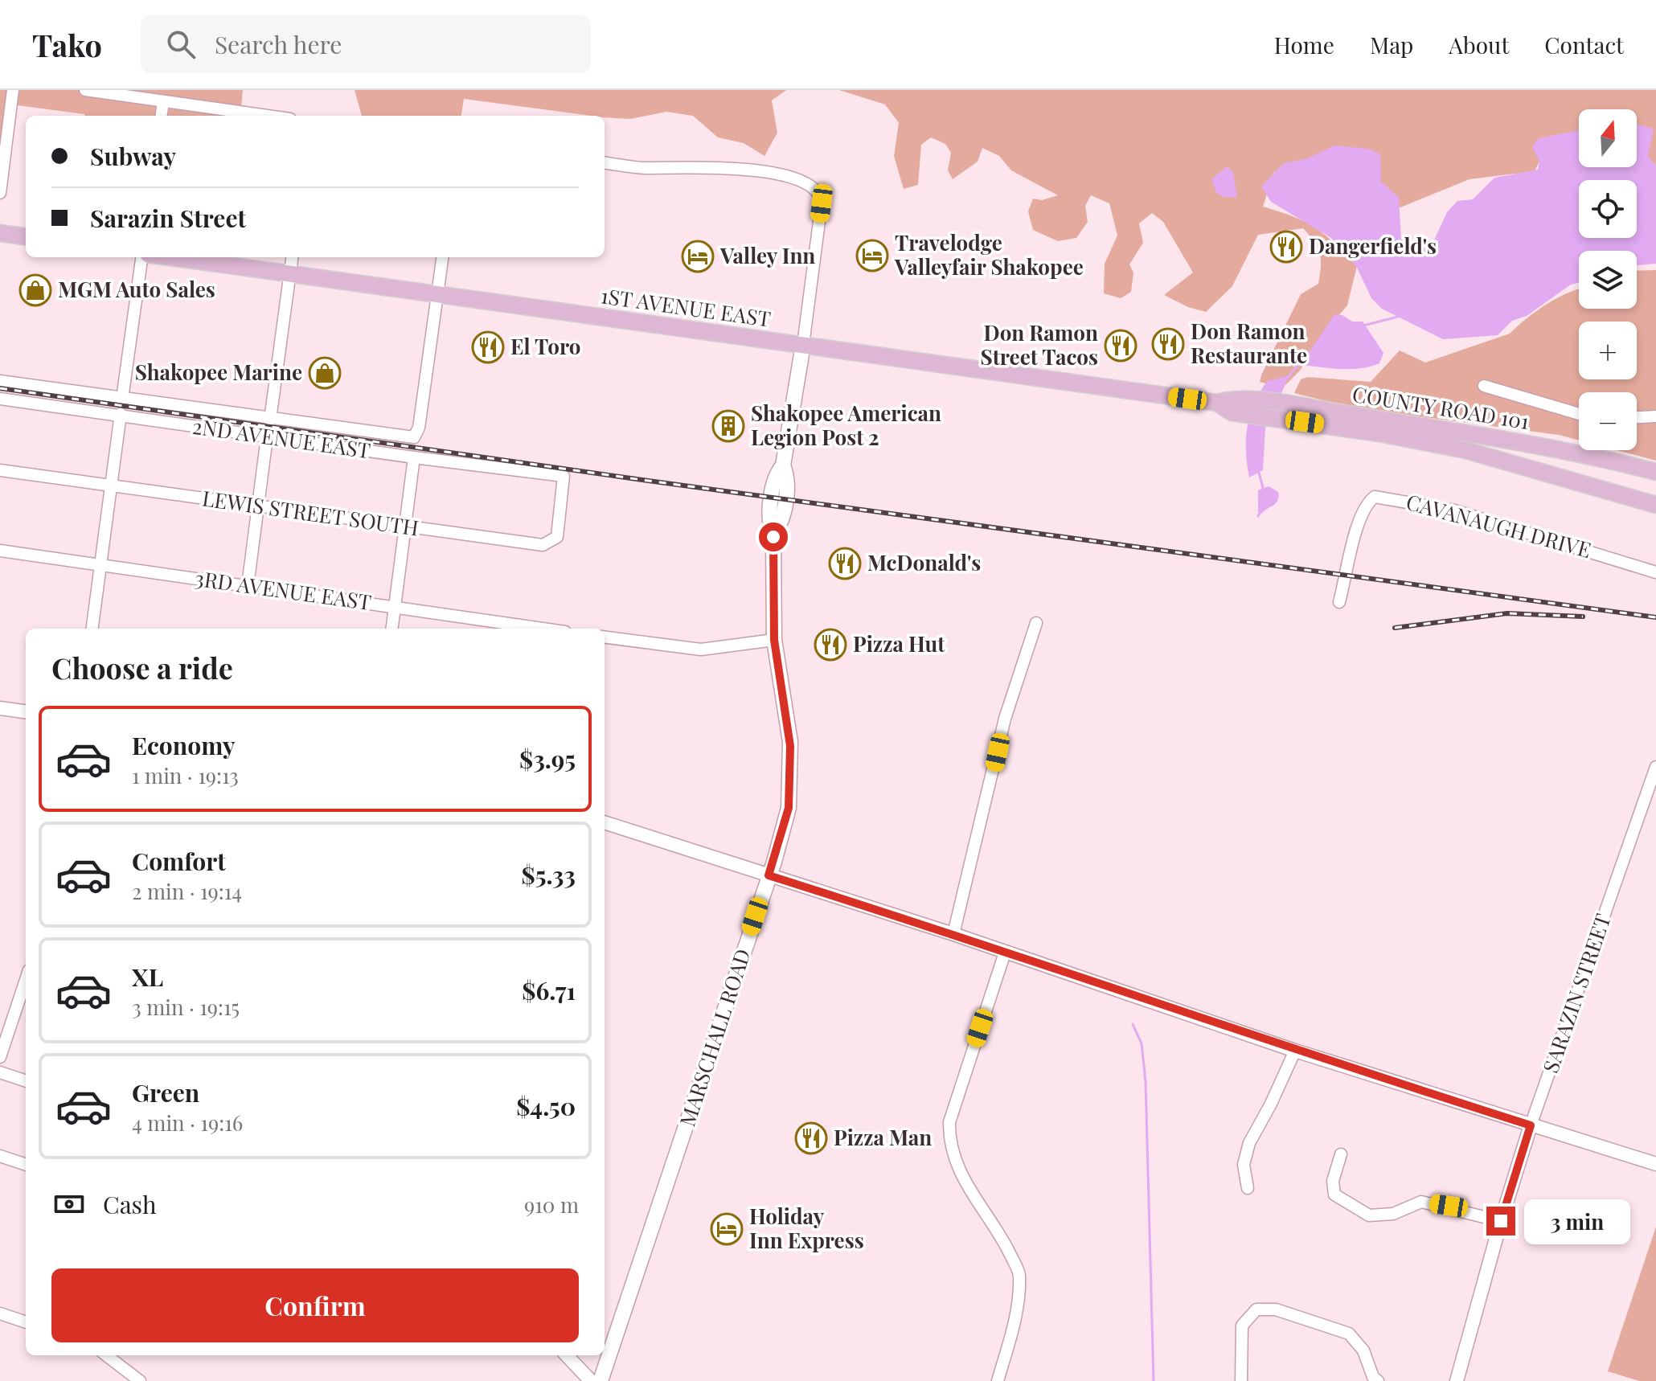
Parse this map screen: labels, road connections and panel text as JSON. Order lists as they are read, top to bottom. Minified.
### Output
{"streets":{"main road":["1ST AVENUE EAST","COUNTY ROAD 101","MARSCHALL ROAD"],"street":["2ND AVENUE EAST","LEWIS STREET SOUTH","CAVANAUGH DRIVE","3RD AVENUE EAST","SARAZIN STREET"]},"crossings":[["1ST AVENUE EAST","COUNTY ROAD 101"],["1ST AVENUE EAST","2ND AVENUE EAST"],["1ST AVENUE EAST","MARSCHALL ROAD"],["2ND AVENUE EAST","LEWIS STREET SOUTH"]],"places":{"restaurant":["Dangerfield's","Don Ramon Restaurante","Don Ramon Street Tacos","El Toro","McDonald's","Pizza Hut","Pizza Man"],"hotel":["Travelodge Valleyfair Shakopee","Valley Inn","Holiday Inn Express"],"shop":["MGM Auto Sales","Shakopee Marine"],"building":["Shakopee American Legion Post 2"]},"north":"top","page":{"header":"Tako","search":"Search here","nav":["Home","Map","About","Contact"],"map_buttons":["+","−"],"banner":["Subway","Sarazin Street"],"heading":"Choose a ride","list":[{"name":"Economy","note":"1 min · 19:13","value":"$3.95"},{"name":"Comfort","note":"2 min · 19:14","value":"$5.33"},{"name":"XL","note":"3 min · 19:15","value":"$6.71"},{"name":"Green","note":"4 min · 19:16","value":"$4.50"}],"pay":["Cash","910 m"],"bubble":"3 min","buttons":"Confirm"}}
